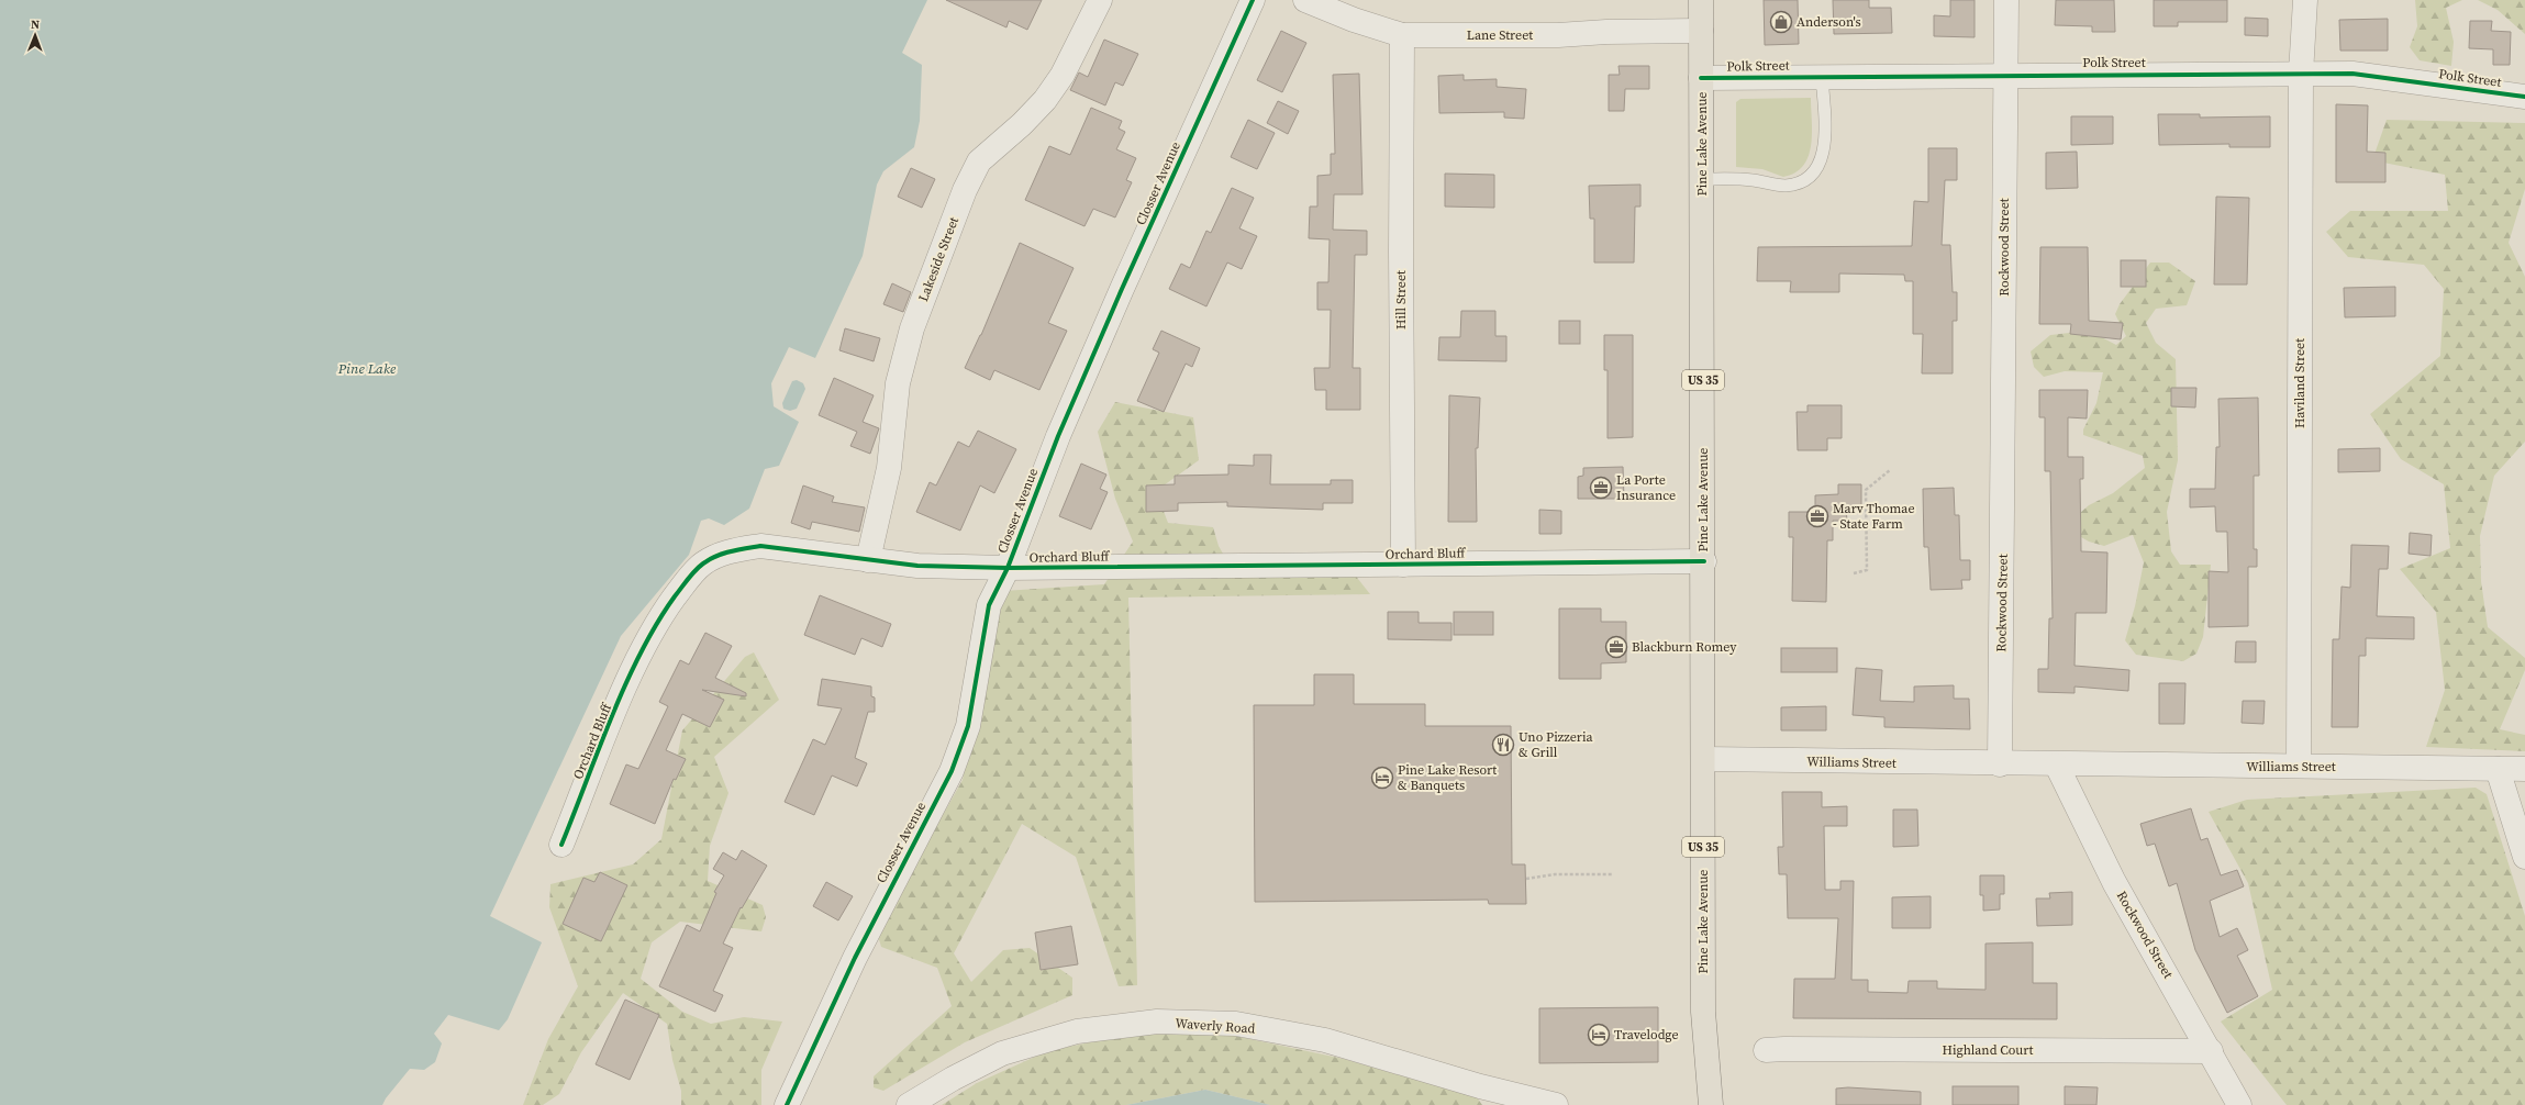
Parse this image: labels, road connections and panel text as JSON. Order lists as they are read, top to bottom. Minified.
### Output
{"streets":{"main road":["Pine Lake Avenue","US 35"],"street":["Lane Street","Polk Street","Closser Avenue","Rockwood Street","Lakeside Street","Hill Street","Haviland Street","Orchard Bluff","Williams Street","Waverly Road","Highland Court"]},"crossings":[["Lane Street","Pine Lake Avenue"],["Lane Street","Hill Street"],["Polk Street","Pine Lake Avenue"],["Polk Street","Rockwood Street"],["Polk Street","Haviland Street"],["Pine Lake Avenue","Orchard Bluff"],["Pine Lake Avenue","Williams Street"],["Closser Avenue","Orchard Bluff"],["Rockwood Street","Williams Street"],["Rockwood Street","Highland Court"],["Lakeside Street","Orchard Bluff"],["Hill Street","Orchard Bluff"],["Haviland Street","Williams Street"]],"water":["Pine Lake"],"places":{"shop":["Anderson's"],"office":["La Porte Insurance","Marv Thomae - State Farm","Blackburn Romey"],"restaurant":["Uno Pizzeria & Grill"],"hotel":["Pine Lake Resort & Banquets","Travelodge"]},"north":"top"}
